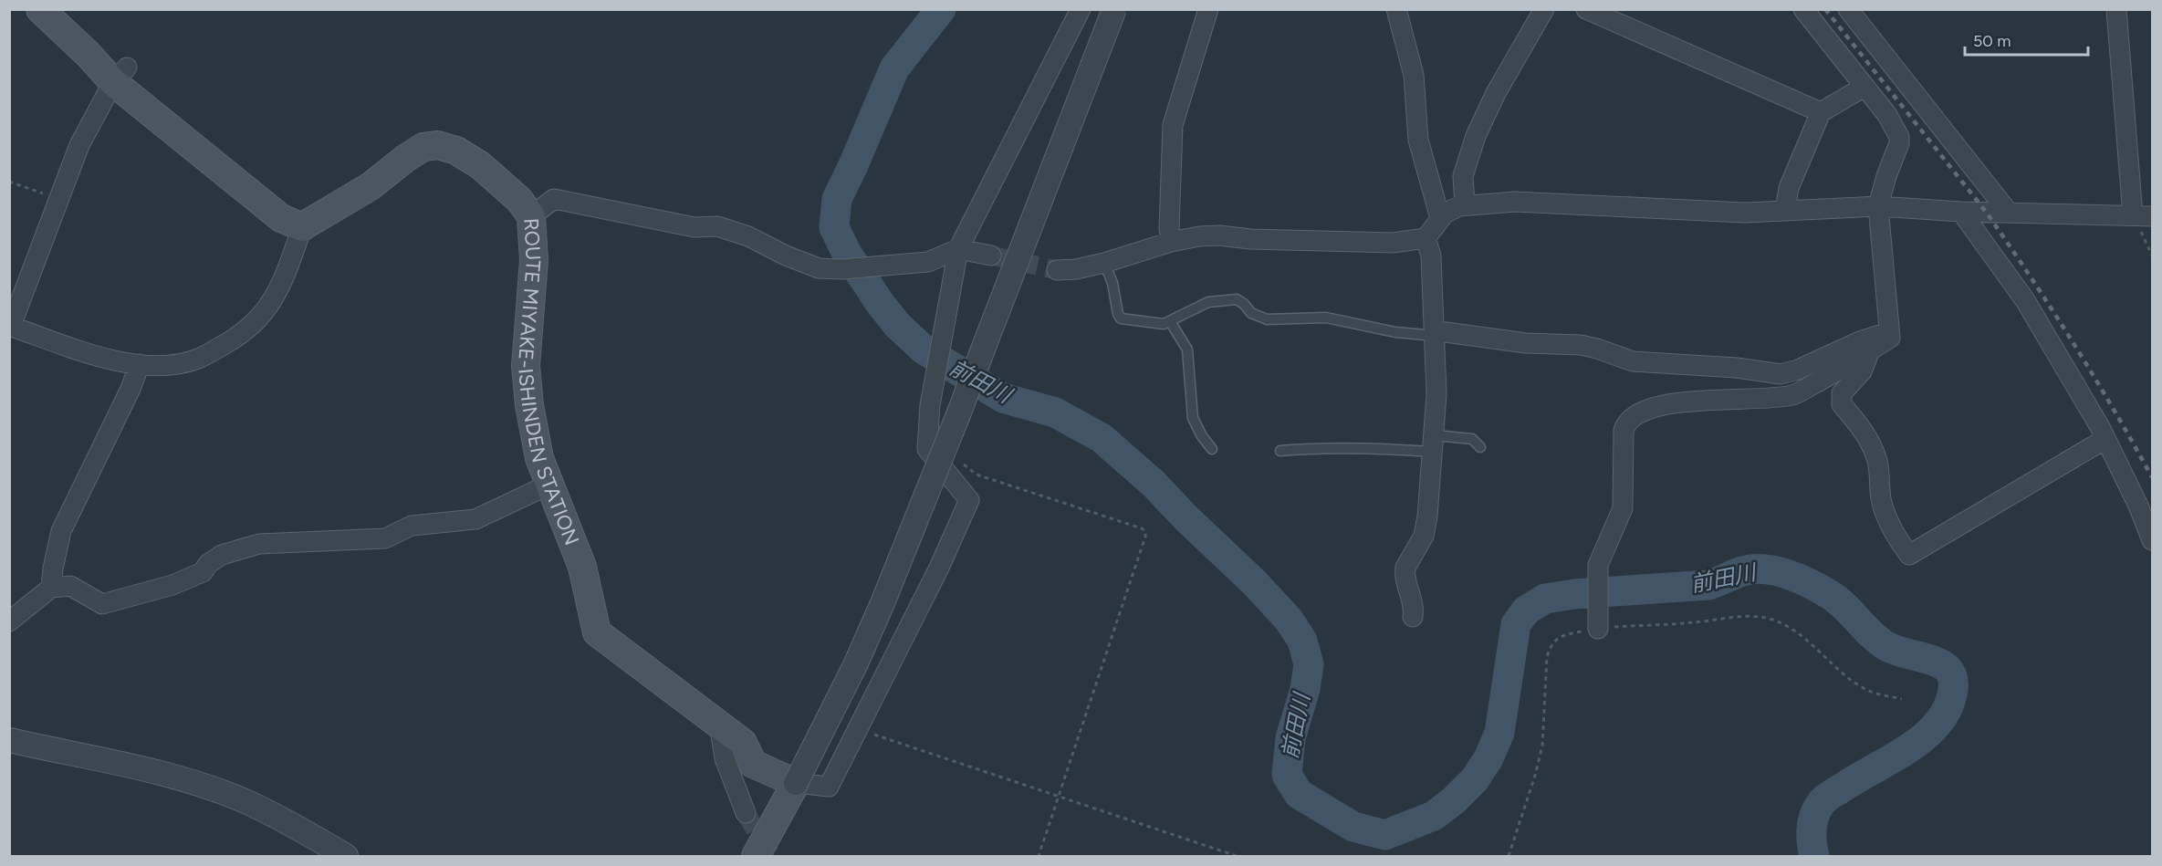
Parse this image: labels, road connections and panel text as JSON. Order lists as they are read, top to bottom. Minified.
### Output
{"streets":{"main road":["ROUTE MIYAKE-ISHINDEN STATION"]},"water":["前田川"],"scale_bar":"50 m"}
